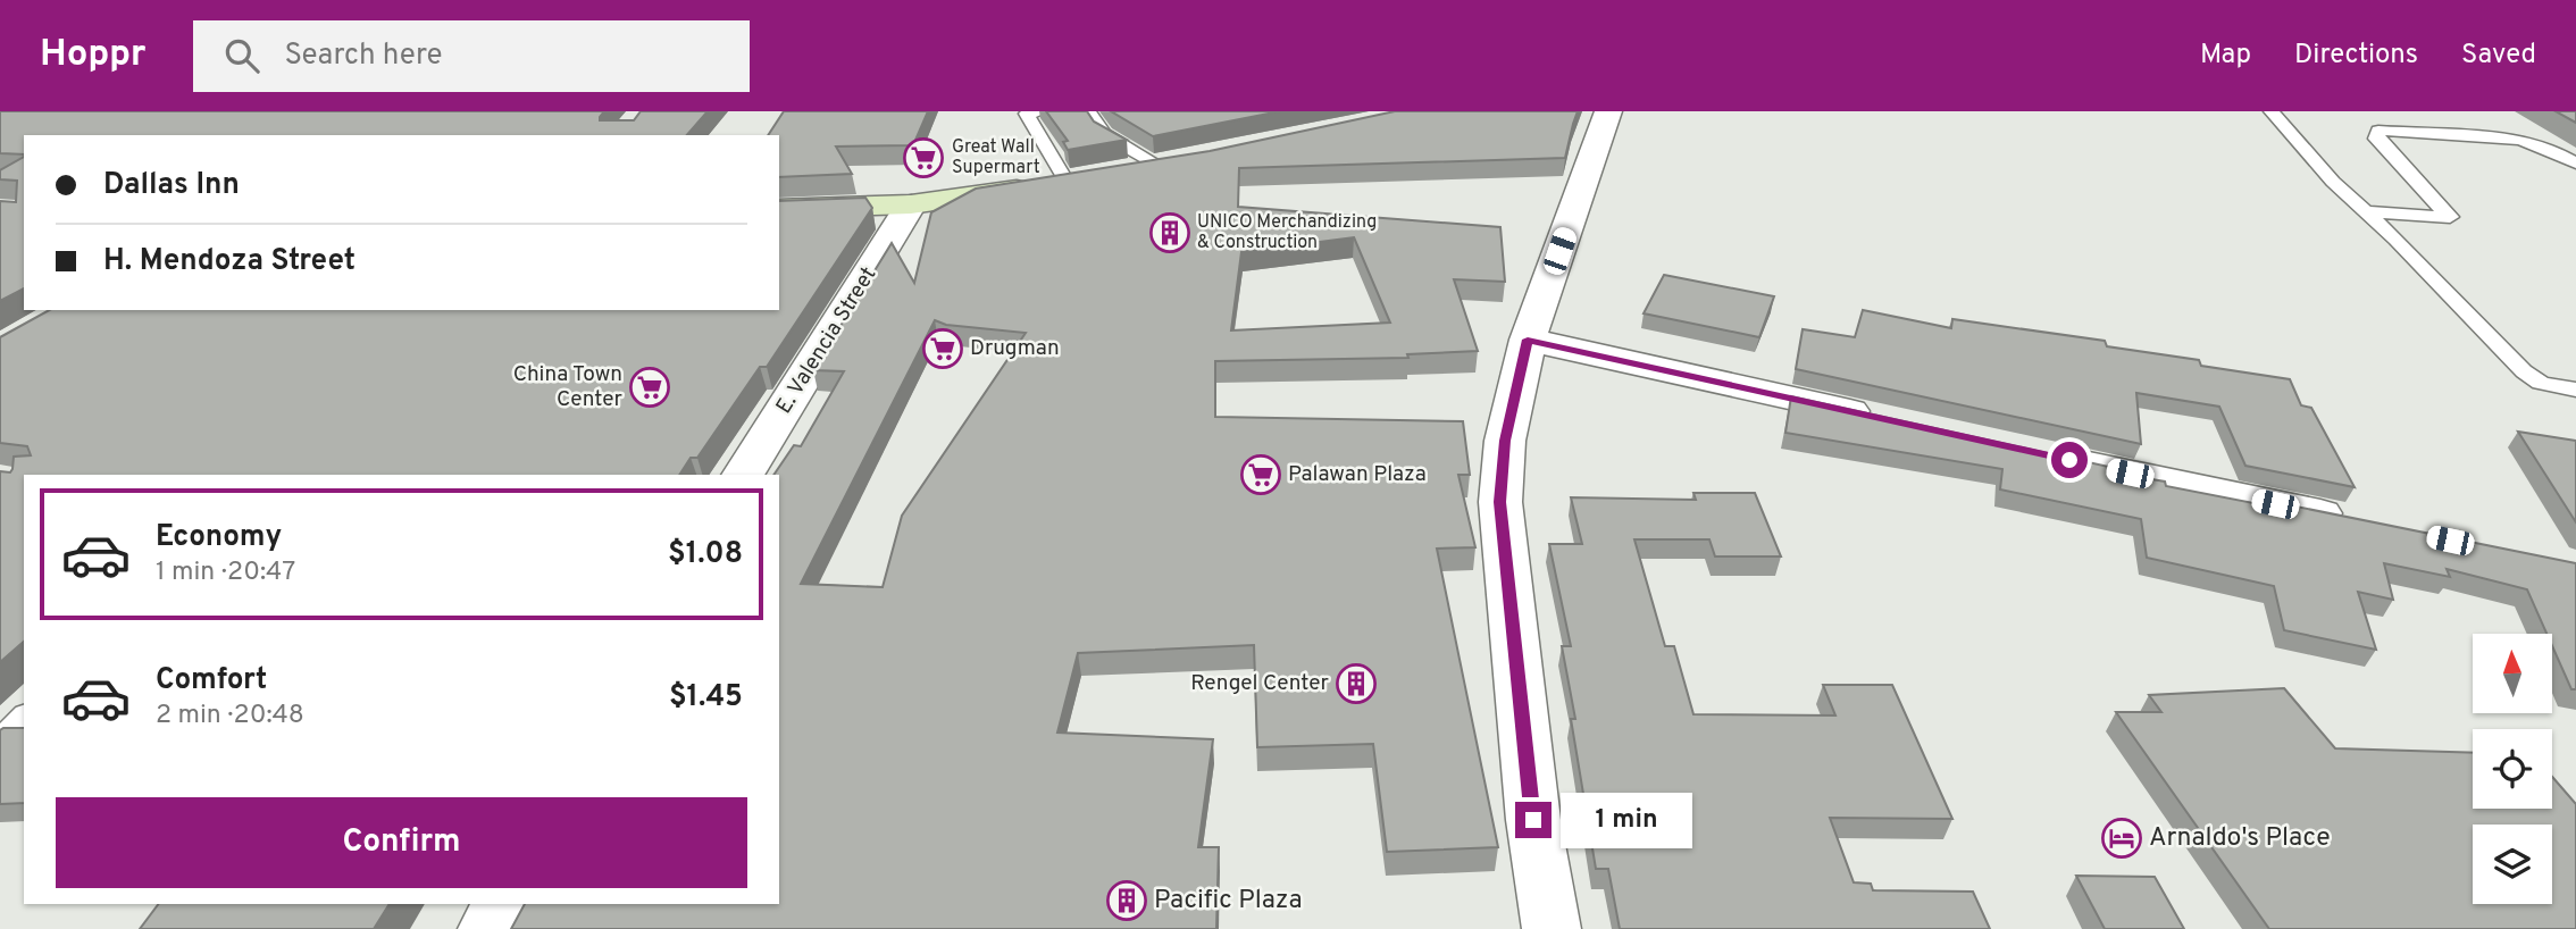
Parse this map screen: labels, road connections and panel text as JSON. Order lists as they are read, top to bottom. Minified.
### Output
{"streets":{"street":["E. Valencia Street"]},"places":{"supermarket":["Great Wall Supermart","Drugman","China Town Center","Palawan Plaza"],"building":["UNICO Merchandizing & Construction","Rengel Center","Pacific Plaza"],"hotel":["Arnaldo's Place"]},"north":"top","page":{"header":"Hoppr","search":"Search here","nav":["Map","Directions","Saved"],"banner":["Dallas Inn","H. Mendoza Street"],"list":[{"name":"Economy","note":"1 min · 20:47","value":"$1.08"},{"name":"Comfort","note":"2 min · 20:48","value":"$1.45"}],"buttons":"Confirm","bubble":"1 min"}}
